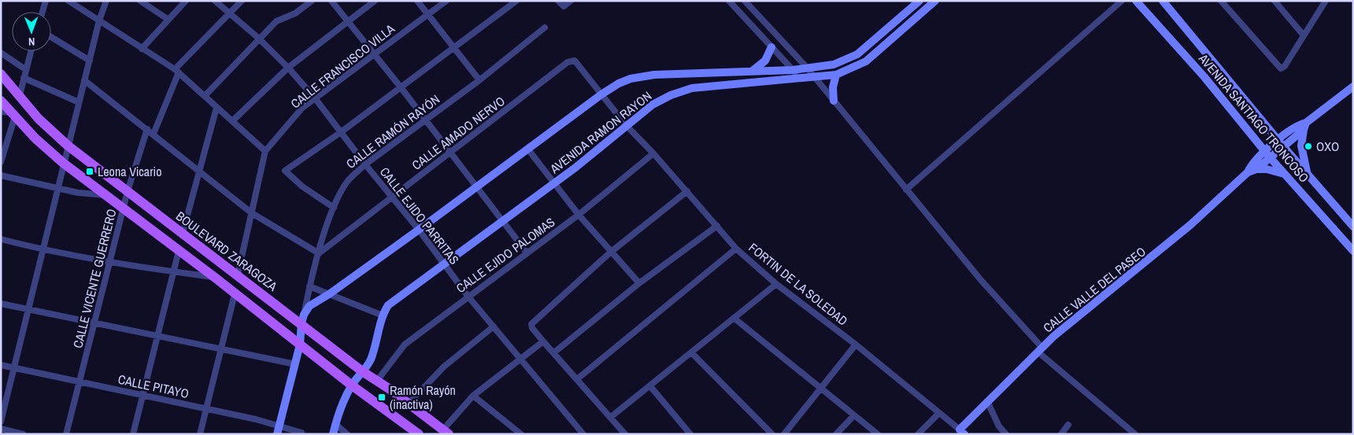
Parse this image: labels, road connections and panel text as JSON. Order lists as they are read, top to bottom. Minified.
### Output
{"streets":{"main road":["AVENIDA SANTIAGO TRONCOSO","CALLE RAMÓN RAYÓN","AVENIDA RAMON RAYON","BOULEVARD ZARAGOZA","CALLE VALLE DEL PASEO"],"street":["CALLE FRANCISCO VILLA","CALLE AMADO NERVO","CALLE EJIDO PARRITAS","CALLE EJIDO PALOMAS","CALLE VICENTE GUERRERO","FORTIN DE LA SOLEDAD","CALLE PITAYO"]},"crossings":[["CALLE FRANCISCO VILLA","CALLE EJIDO PARRITAS"],["CALLE FRANCISCO VILLA","BOULEVARD ZARAGOZA"],["AVENIDA SANTIAGO TRONCOSO","CALLE VALLE DEL PASEO"],["CALLE RAMÓN RAYÓN","CALLE AMADO NERVO"],["CALLE RAMÓN RAYÓN","CALLE EJIDO PARRITAS"],["CALLE RAMÓN RAYÓN","BOULEVARD ZARAGOZA"],["CALLE RAMÓN RAYÓN","CALLE PITAYO"],["AVENIDA RAMON RAYON","CALLE EJIDO PARRITAS"],["AVENIDA RAMON RAYON","BOULEVARD ZARAGOZA"],["AVENIDA RAMON RAYON","FORTIN DE LA SOLEDAD"],["CALLE AMADO NERVO","CALLE EJIDO PARRITAS"],["CALLE AMADO NERVO","FORTIN DE LA SOLEDAD"],["CALLE EJIDO PARRITAS","CALLE EJIDO PALOMAS"],["BOULEVARD ZARAGOZA","CALLE EJIDO PALOMAS"],["BOULEVARD ZARAGOZA","CALLE VICENTE GUERRERO"],["CALLE EJIDO PALOMAS","FORTIN DE LA SOLEDAD"],["CALLE VICENTE GUERRERO","CALLE PITAYO"],["FORTIN DE LA SOLEDAD","CALLE VALLE DEL PASEO"]],"places":{"other":["OXO"],"transit":["Leona Vicario","Ramón Rayón (inactiva)"]},"north":"bottom"}
